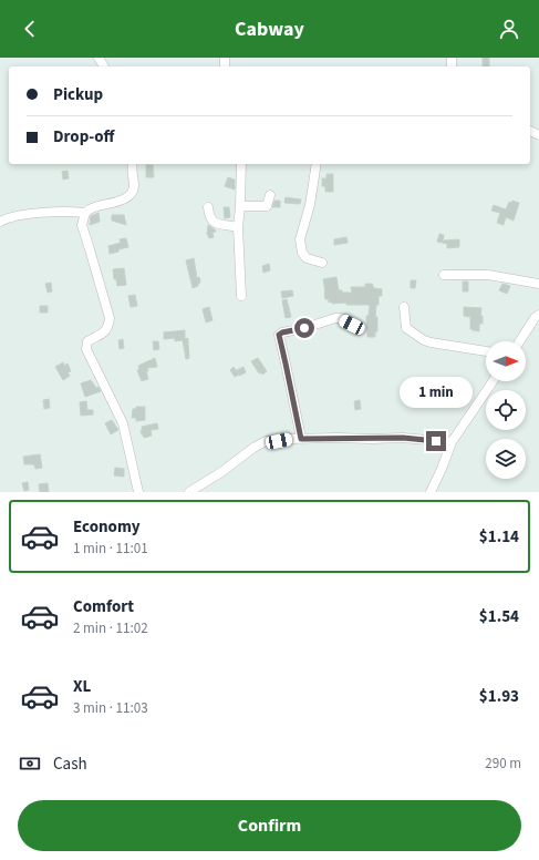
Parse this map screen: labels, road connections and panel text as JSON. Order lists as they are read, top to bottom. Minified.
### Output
{"north":"right","page":{"header":"Cabway","banner":["Pickup","Drop-off"],"bubble":"1 min","list":[{"name":"Economy","note":"1 min · 11:01","value":"$1.14"},{"name":"Comfort","note":"2 min · 11:02","value":"$1.54"},{"name":"XL","note":"3 min · 11:03","value":"$1.93"}],"pay":["Cash","290 m"],"buttons":"Confirm"}}
